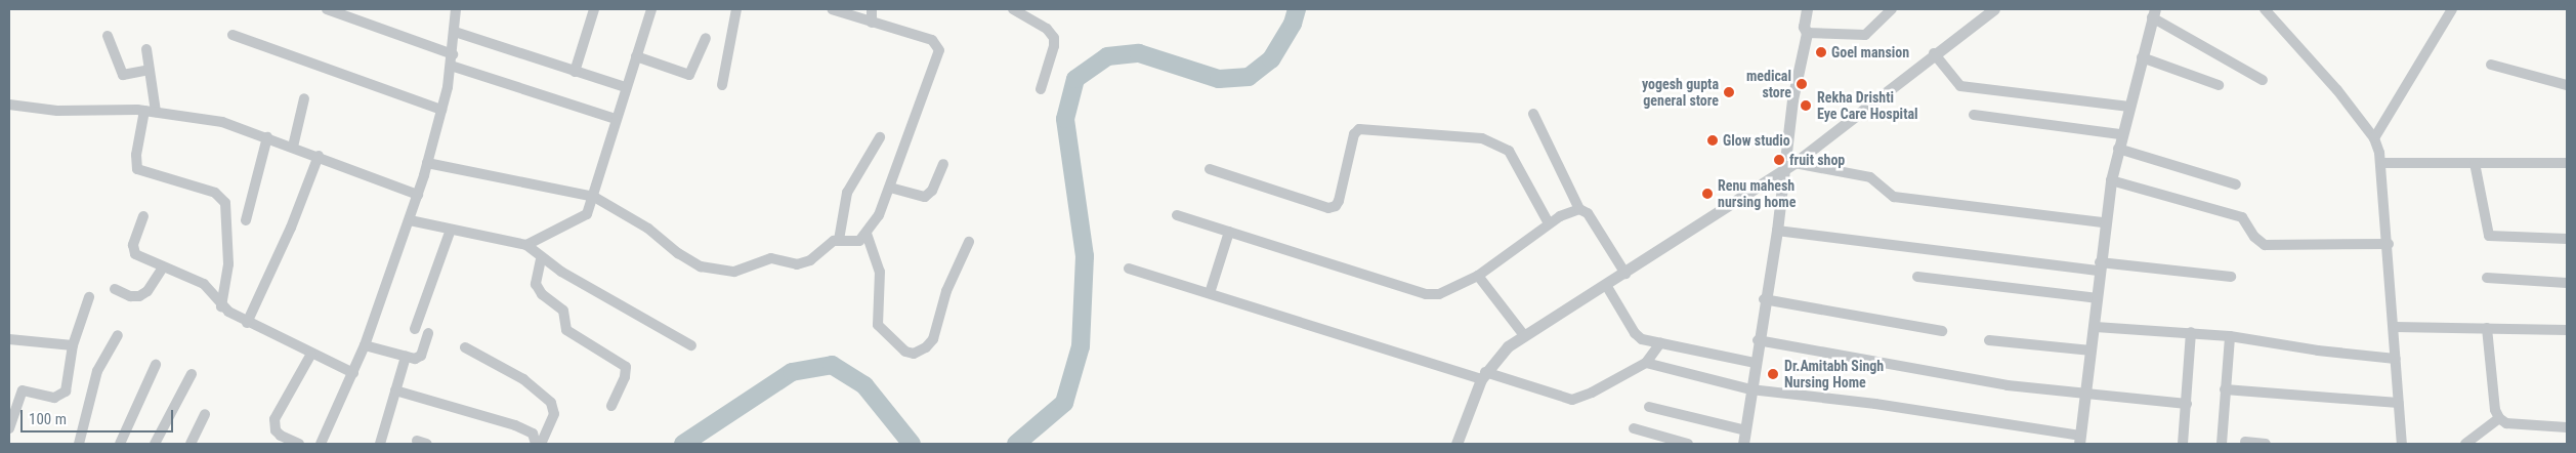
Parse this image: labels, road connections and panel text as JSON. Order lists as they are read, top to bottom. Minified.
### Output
{"places":["Goel mansion","medical store","yogesh gupta general store","Rekha Drishti Eye Care Hospital","Glow studio","fruit shop","Renu mahesh nursing home","Dr.Amitabh Singh Nursing Home"],"scale_bar":"100 m"}
